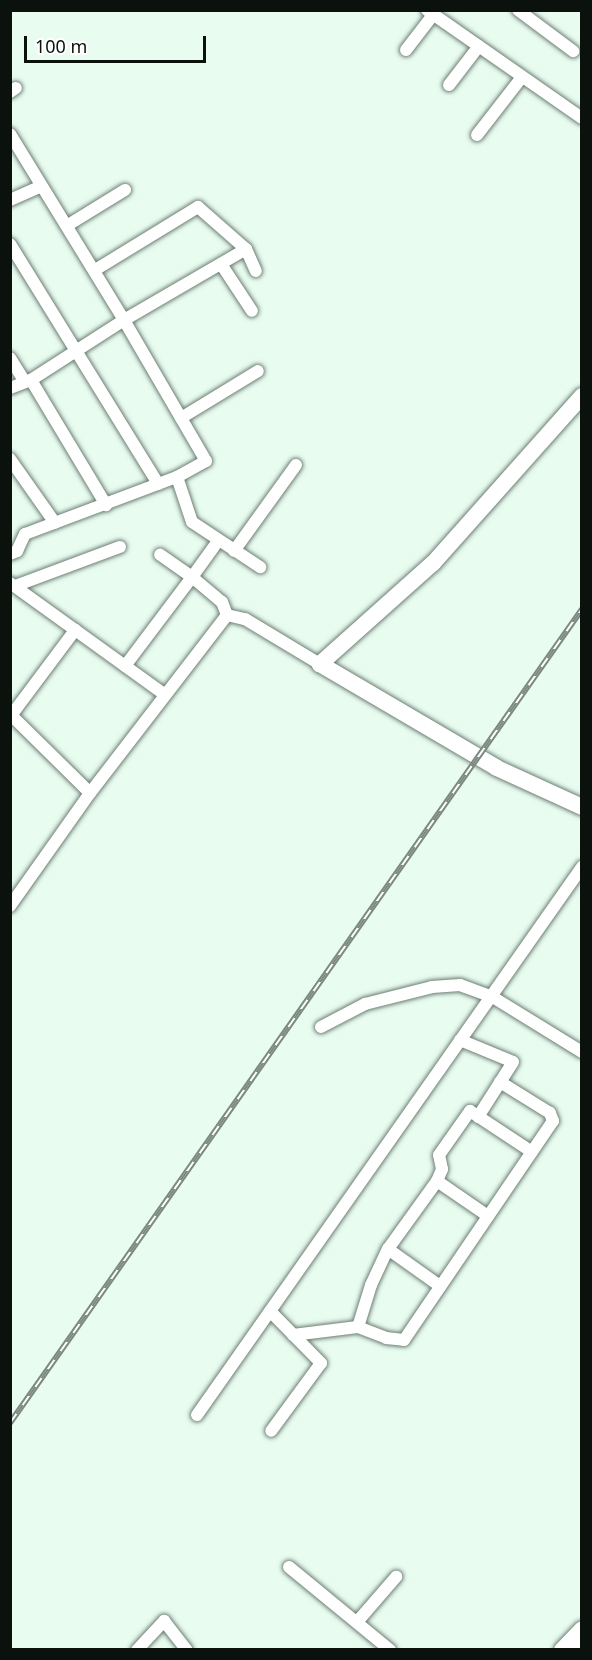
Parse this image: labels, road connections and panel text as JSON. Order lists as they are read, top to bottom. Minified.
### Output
{"scale_bar":"100 m"}
